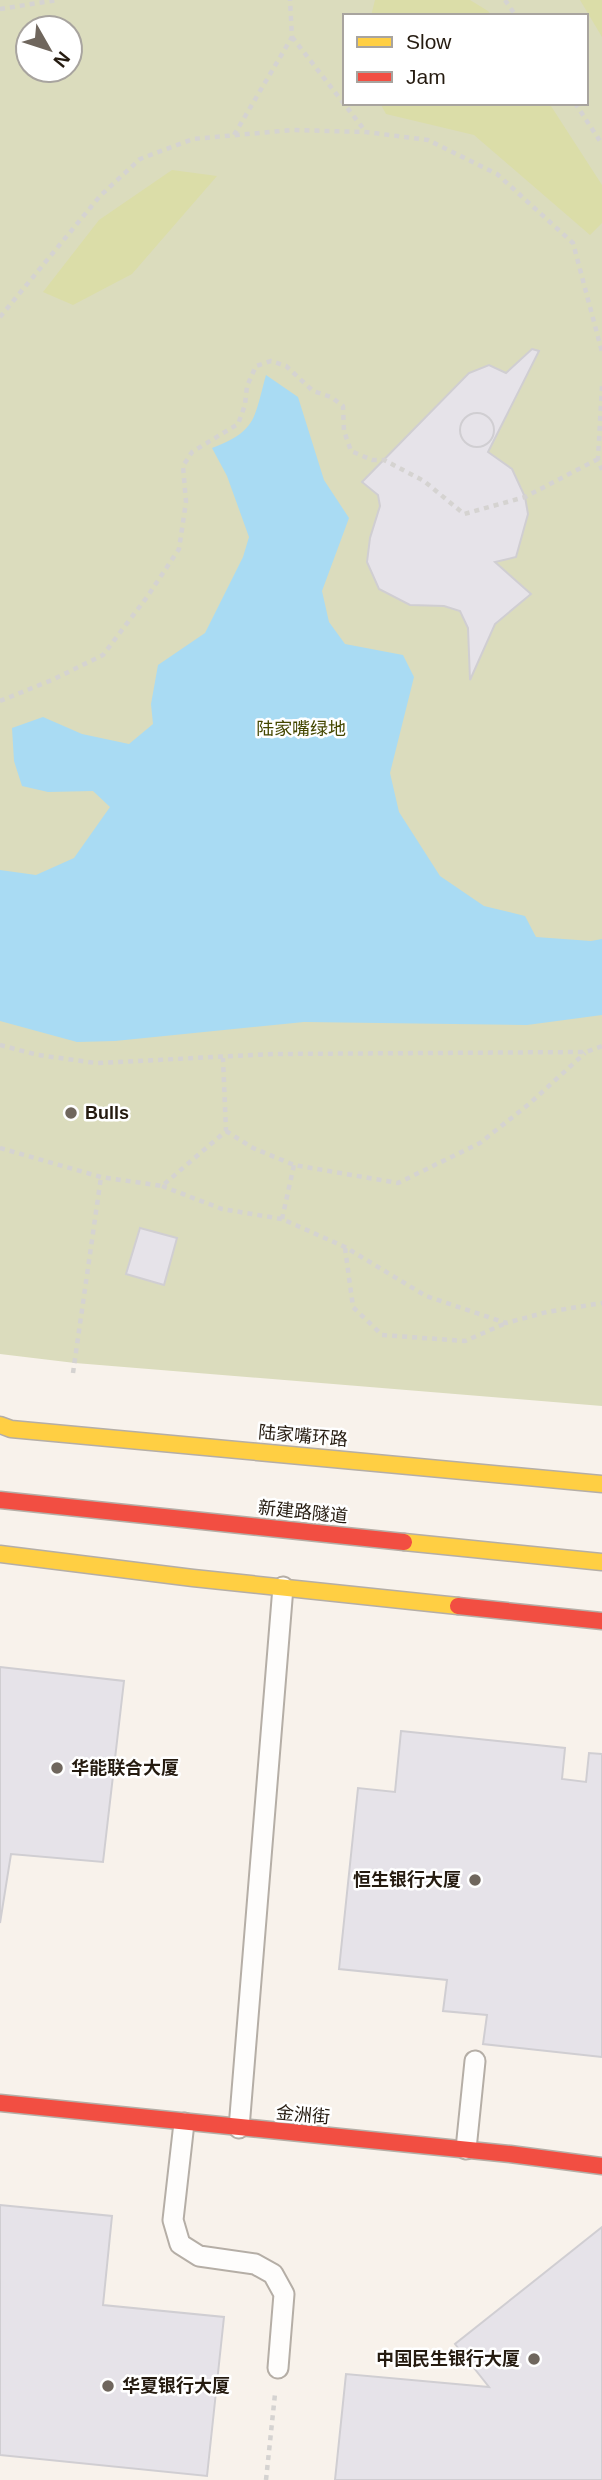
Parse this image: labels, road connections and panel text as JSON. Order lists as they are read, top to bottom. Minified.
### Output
{"streets":{"main road":["陆家嘴环路","新建路隧道","金洲街"]},"parks":["陆家嘴绿地"],"places":["Bulls","华能联合大厦","恒生银行大厦","中国民生银行大厦","华夏银行大厦"],"legend":["Slow","Jam"],"north":"bottom right"}
